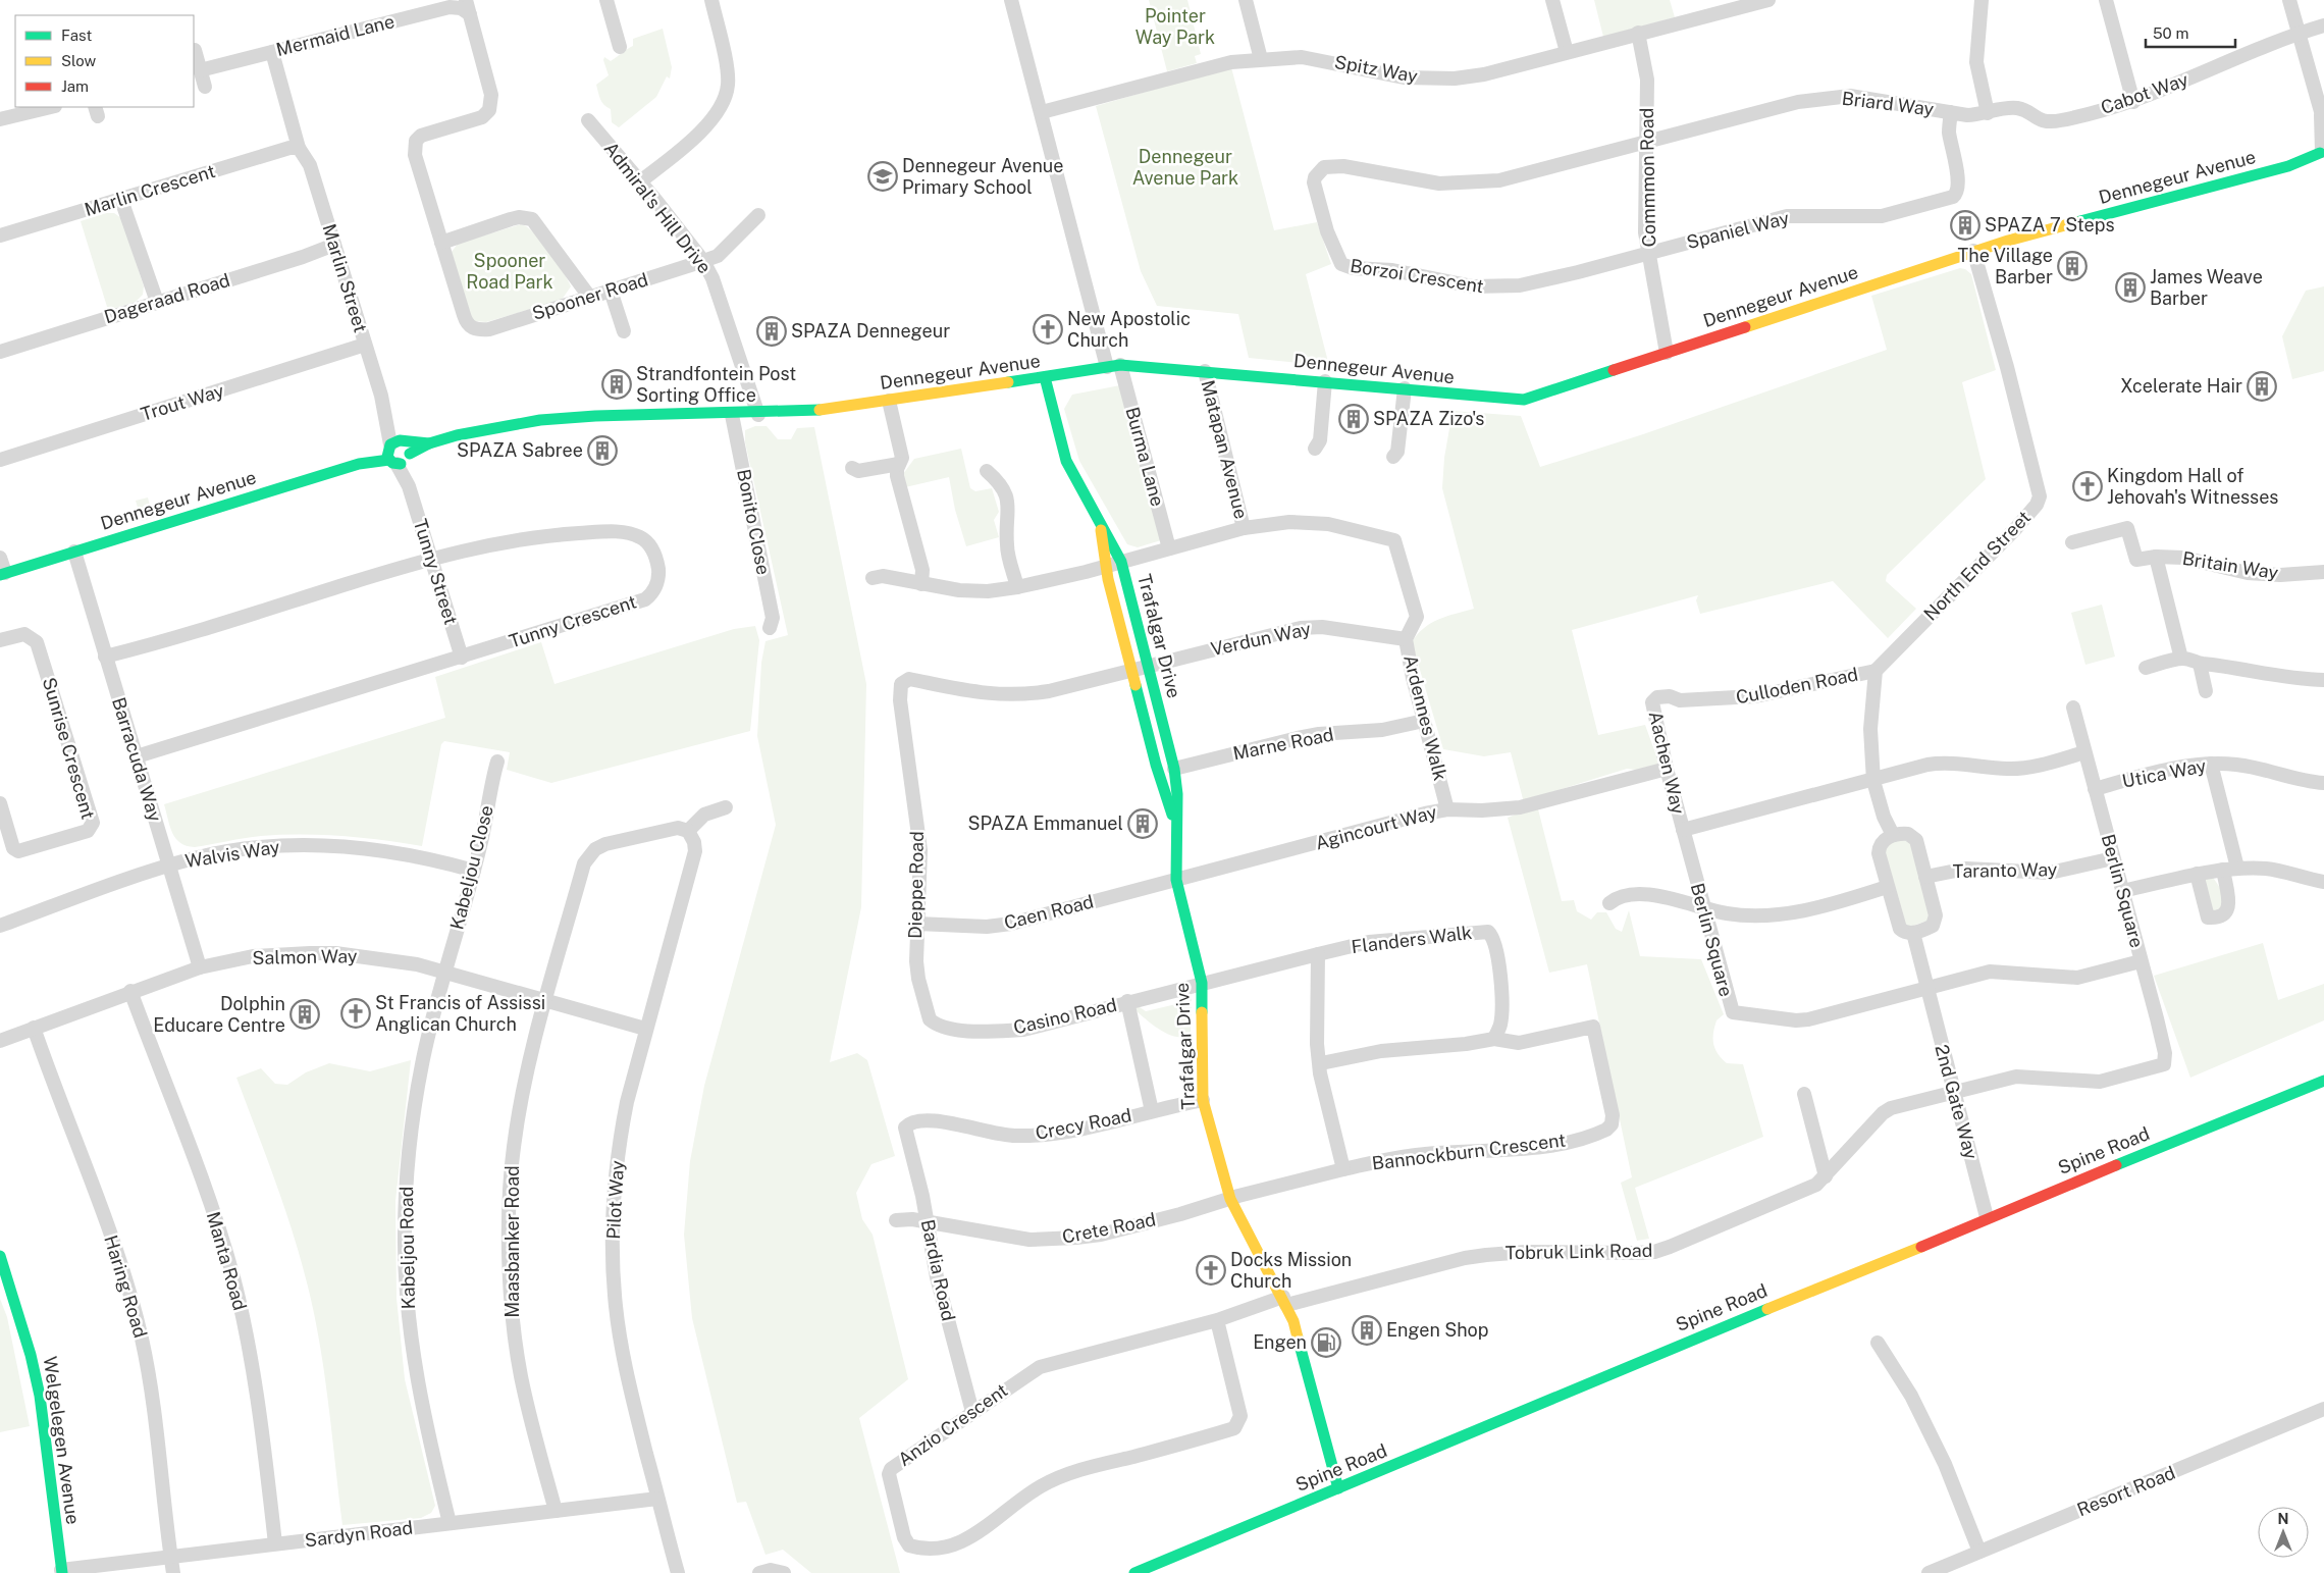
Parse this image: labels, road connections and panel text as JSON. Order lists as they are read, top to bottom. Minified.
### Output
{"streets":{"street":["Mermaid Lane","Spitz Way","Cabot Way","Briard Way","Commmon Road","Dennegeur Avenue","Marlin Crescent","Admiral's Hill Drive","Spaniel Way","Borzoi Crescent","Marlin Street","Spooner Road","Dageraad Road","Trout Way","Matapan Avenue","Burma Lane","Bonito Close","North End Street","Britain Way","Tunny Street","Tunny Crescent","Trafalgar Drive","Verdun Way","Culloden Road","Ardennes Walk","Marne Road","Sunrise Crescent","Barracuda Way","Aachen Way","Utica Way","Agincourt Way","Walvis Way","Kabeljou Close","Taranto Way","Dieppe Road","Berlin Square","Caen Road","Flanders Walk","Salmon Way","Casino Road","2nd Gate Way","Crecy Road","Spine Road","Bannockburn Crescent","Pilot Way","Crete Road","Maasbanker Road","Kabeljou Road","Tobruk Link Road","Manta Road","Bardia Road","Haring Road","Anzio Crescent","Welgelegen Avenue","Resort Road","Sardyn Road"]},"crossings":[["Mermaid Lane","Marlin Street"],["Spitz Way","Commmon Road"],["Spitz Way","Burma Lane"],["Cabot Way","Briard Way"],["Briard Way","Commmon Road"],["Briard Way","Spaniel Way"],["Briard Way","Borzoi Crescent"],["Commmon Road","Dennegeur Avenue"],["Commmon Road","Spaniel Way"],["Commmon Road","Borzoi Crescent"],["Dennegeur Avenue","Admiral's Hill Drive"],["Dennegeur Avenue","Marlin Street"],["Dennegeur Avenue","Matapan Avenue"],["Dennegeur Avenue","Burma Lane"],["Dennegeur Avenue","Bonito Close"],["Dennegeur Avenue","North End Street"],["Dennegeur Avenue","Tunny Street"],["Dennegeur Avenue","Trafalgar Drive"],["Dennegeur Avenue","Barracuda Way"],["Marlin Crescent","Marlin Street"],["Admiral's Hill Drive","Spooner Road"],["Spaniel Way","Borzoi Crescent"],["Marlin Street","Dageraad Road"],["Marlin Street","Trout Way"],["Marlin Street","Tunny Street"],["Matapan Avenue","Ardennes Walk"],["North End Street","Culloden Road"],["Tunny Street","Tunny Crescent"],["Tunny Crescent","Barracuda Way"],["Trafalgar Drive","Verdun Way"],["Trafalgar Drive","Marne Road"],["Trafalgar Drive","Agincourt Way"],["Trafalgar Drive","Caen Road"],["Trafalgar Drive","Casino Road"],["Trafalgar Drive","Crecy Road"],["Trafalgar Drive","Spine Road"],["Trafalgar Drive","Crete Road"],["Trafalgar Drive","Tobruk Link Road"],["Trafalgar Drive","Anzio Crescent"],["Verdun Way","Ardennes Walk"],["Verdun Way","Dieppe Road"],["Culloden Road","Aachen Way"],["Ardennes Walk","Marne Road"],["Ardennes Walk","Agincourt Way"],["Barracuda Way","Walvis Way"],["Barracuda Way","Salmon Way"],["Aachen Way","Agincourt Way"],["Aachen Way","Berlin Square"],["Utica Way","Berlin Square"],["Agincourt Way","Caen Road"],["Walvis Way","Kabeljou Close"],["Kabeljou Close","Salmon Way"],["Kabeljou Close","Kabeljou Road"],["Taranto Way","Berlin Square"],["Dieppe Road","Caen Road"],["Dieppe Road","Casino Road"],["Berlin Square","2nd Gate Way"],["Berlin Square","Tobruk Link Road"],["Flanders Walk","Casino Road"],["Flanders Walk","Bannockburn Crescent"],["Salmon Way","Pilot Way"],["Salmon Way","Maasbanker Road"],["Salmon Way","Kabeljou Road"],["Salmon Way","Manta Road"],["Salmon Way","Haring Road"],["2nd Gate Way","Spine Road"],["2nd Gate Way","Tobruk Link Road"],["Crecy Road","Bardia Road"],["Bannockburn Crescent","Crete Road"],["Pilot Way","Sardyn Road"],["Crete Road","Bardia Road"],["Maasbanker Road","Sardyn Road"],["Kabeljou Road","Sardyn Road"],["Tobruk Link Road","Anzio Crescent"],["Manta Road","Sardyn Road"],["Bardia Road","Anzio Crescent"],["Haring Road","Sardyn Road"],["Welgelegen Avenue","Sardyn Road"]],"parks":["Pointer Way Park","Dennegeur Avenue Park","Spooner Road Park"],"places":{"school or university":["Dennegeur Avenue Primary School"],"building":["SPAZA 7 Steps","The Village Barber","James Weave Barber","SPAZA Dennegeur","Strandfontein Post Sorting Office","Xcelerate Hair","SPAZA Zizo's","SPAZA Sabree","SPAZA Emmanuel","Dolphin Educare Centre","Engen Shop"],"church":["New Apostolic Church","Kingdom Hall of Jehovah's Witnesses","St Francis of Assissi Anglican Church","Docks Mission Church"],"fuel station":["Engen"]},"legend":["Fast","Slow","Jam"],"scale_bar":"50 m","north":"top"}
